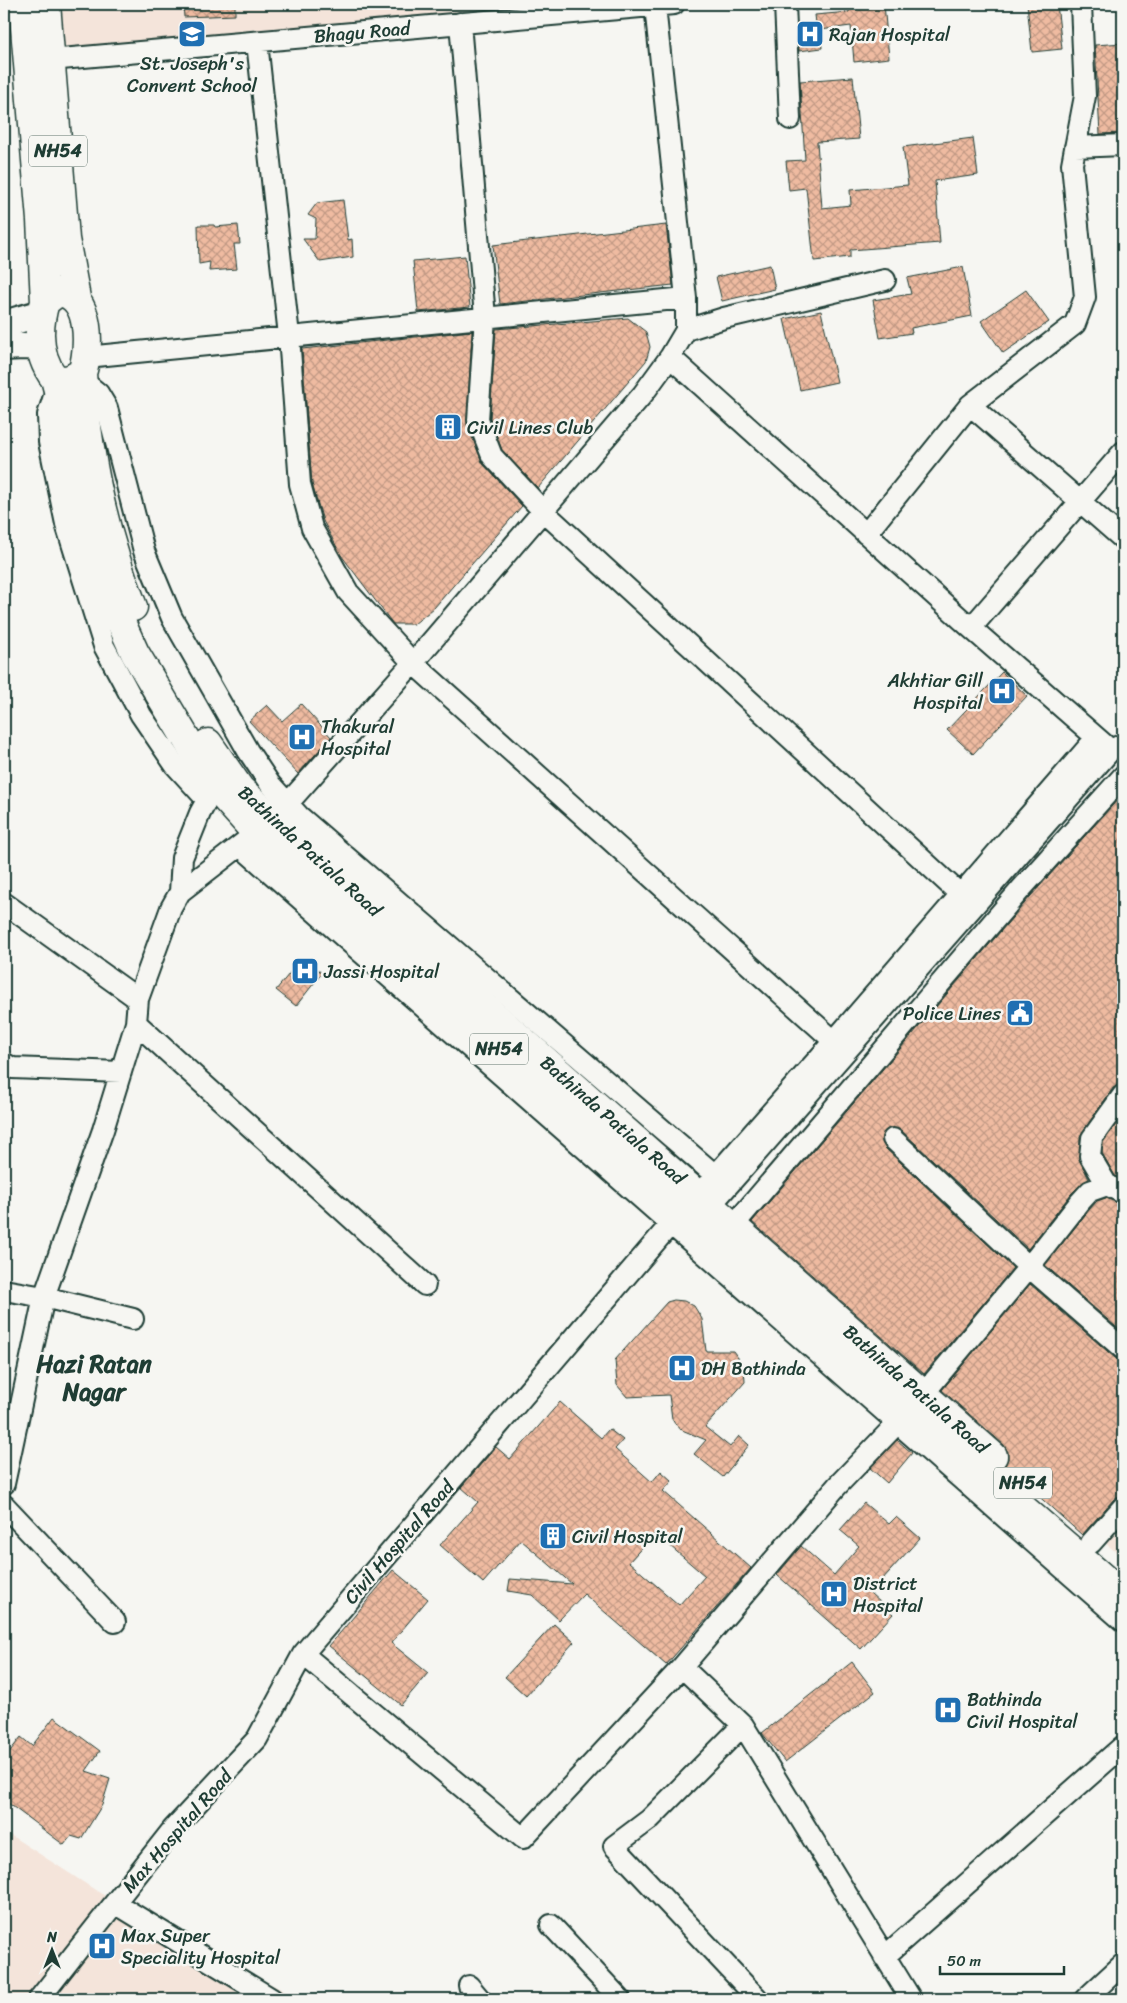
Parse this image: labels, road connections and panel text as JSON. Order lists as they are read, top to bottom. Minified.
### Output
{"streets":{"highway":["NH54","Bathinda Patiala Road"],"street":["Bhagu Road","Civil Hospital Road","Max Hospital Road"]},"crossings":[["Bhagu Road","NH54"],["NH54","Bathinda Patiala Road"],["NH54","Civil Hospital Road"],["Bathinda Patiala Road","Civil Hospital Road"],["Civil Hospital Road","Max Hospital Road"]],"districts":["Hazi Ratan Nagar"],"places":{"school or university":["St. Joseph's Convent School"],"hospital":["Rajan Hospital","Akhtiar Gill Hospital","Thakural Hospital","Jassi Hospital","DH Bathinda","District Hospital","Bathinda Civil Hospital","Max Super Speciality Hospital"],"building":["Civil Lines Club","Civil Hospital"],"public building":["Police Lines"]},"scale_bar":"50 m","north":"top"}
